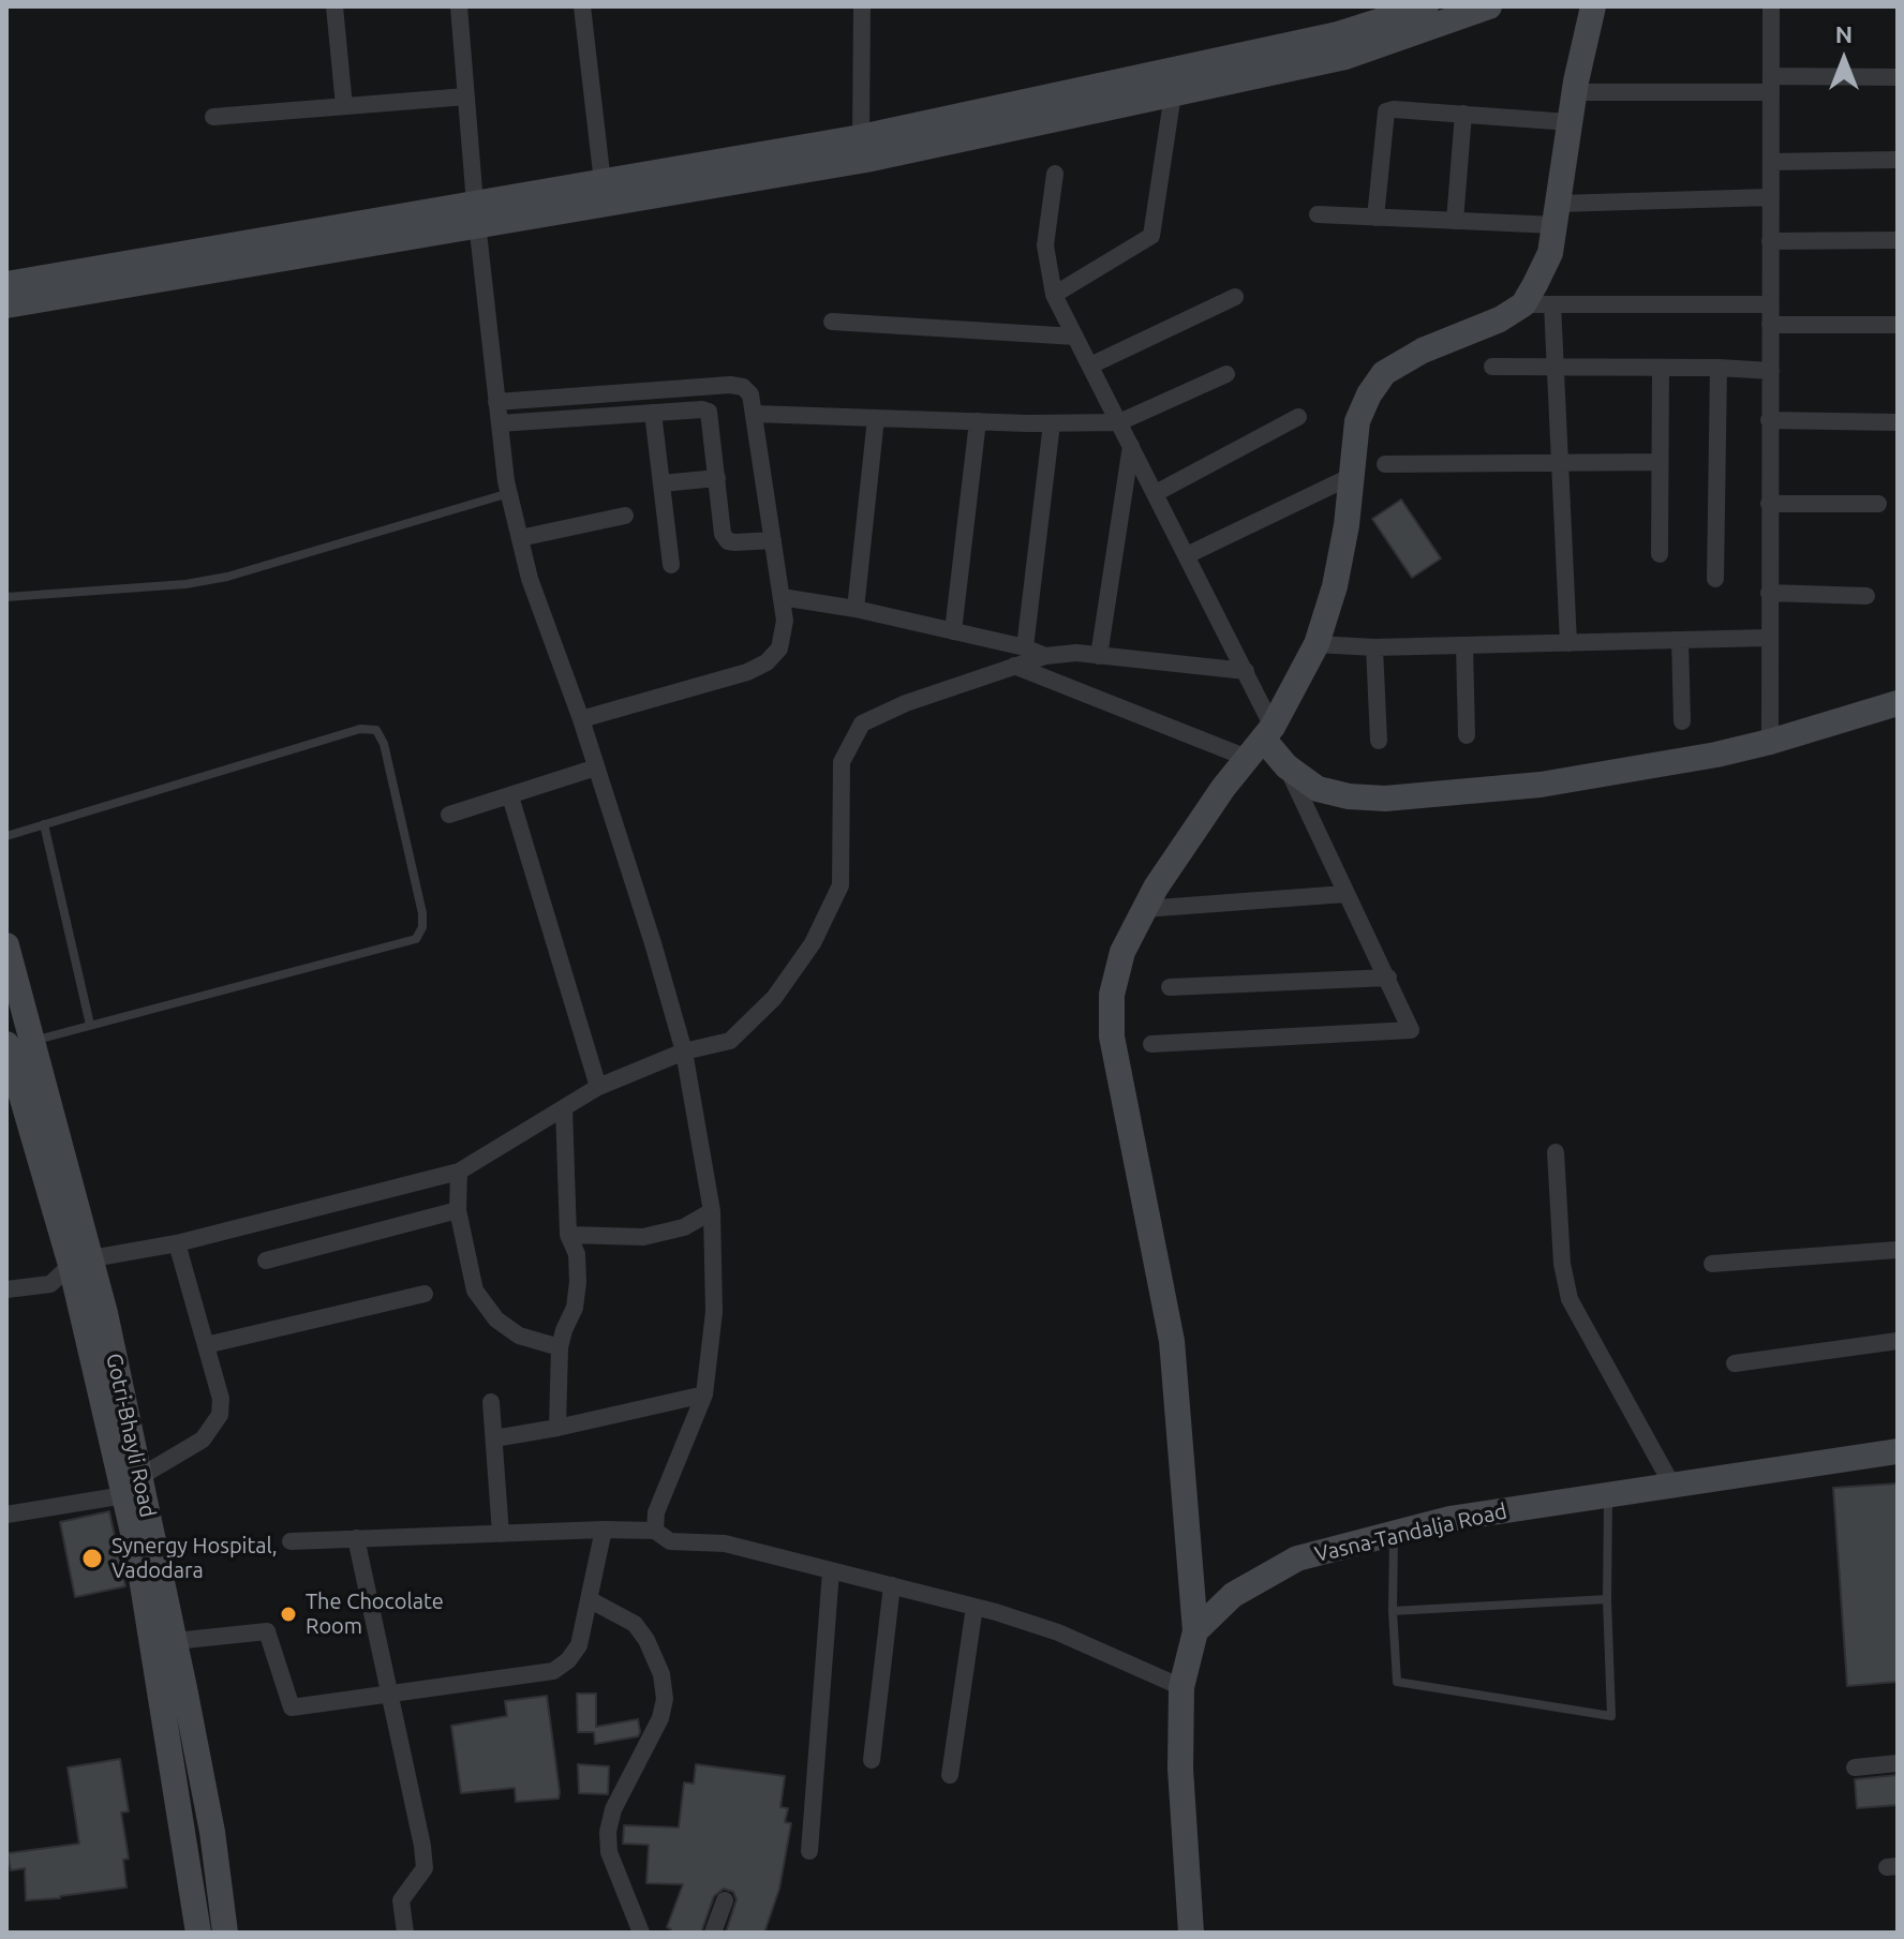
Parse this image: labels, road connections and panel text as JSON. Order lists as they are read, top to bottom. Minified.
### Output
{"streets":{"street":["Gotri-Bhayli Road","Vasna-Tandalja Road"]},"places":["Synergy Hospital, Vadodara","The Chocolate Room"],"north":"top"}
